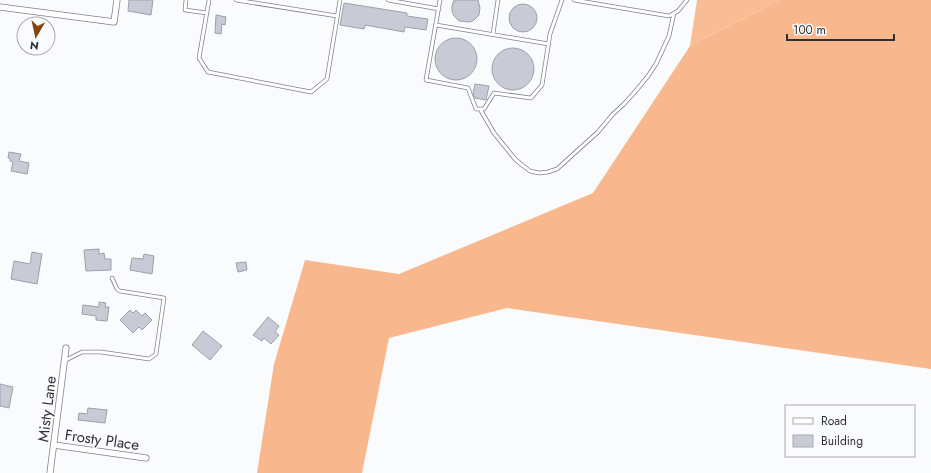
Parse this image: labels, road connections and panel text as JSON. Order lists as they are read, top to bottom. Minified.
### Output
{"streets":{"street":["Misty Lane","Frosty Place"]},"crossings":[["Misty Lane","Frosty Place"]],"legend":["Road","Building"],"scale_bar":"100 m","north":"bottom"}
